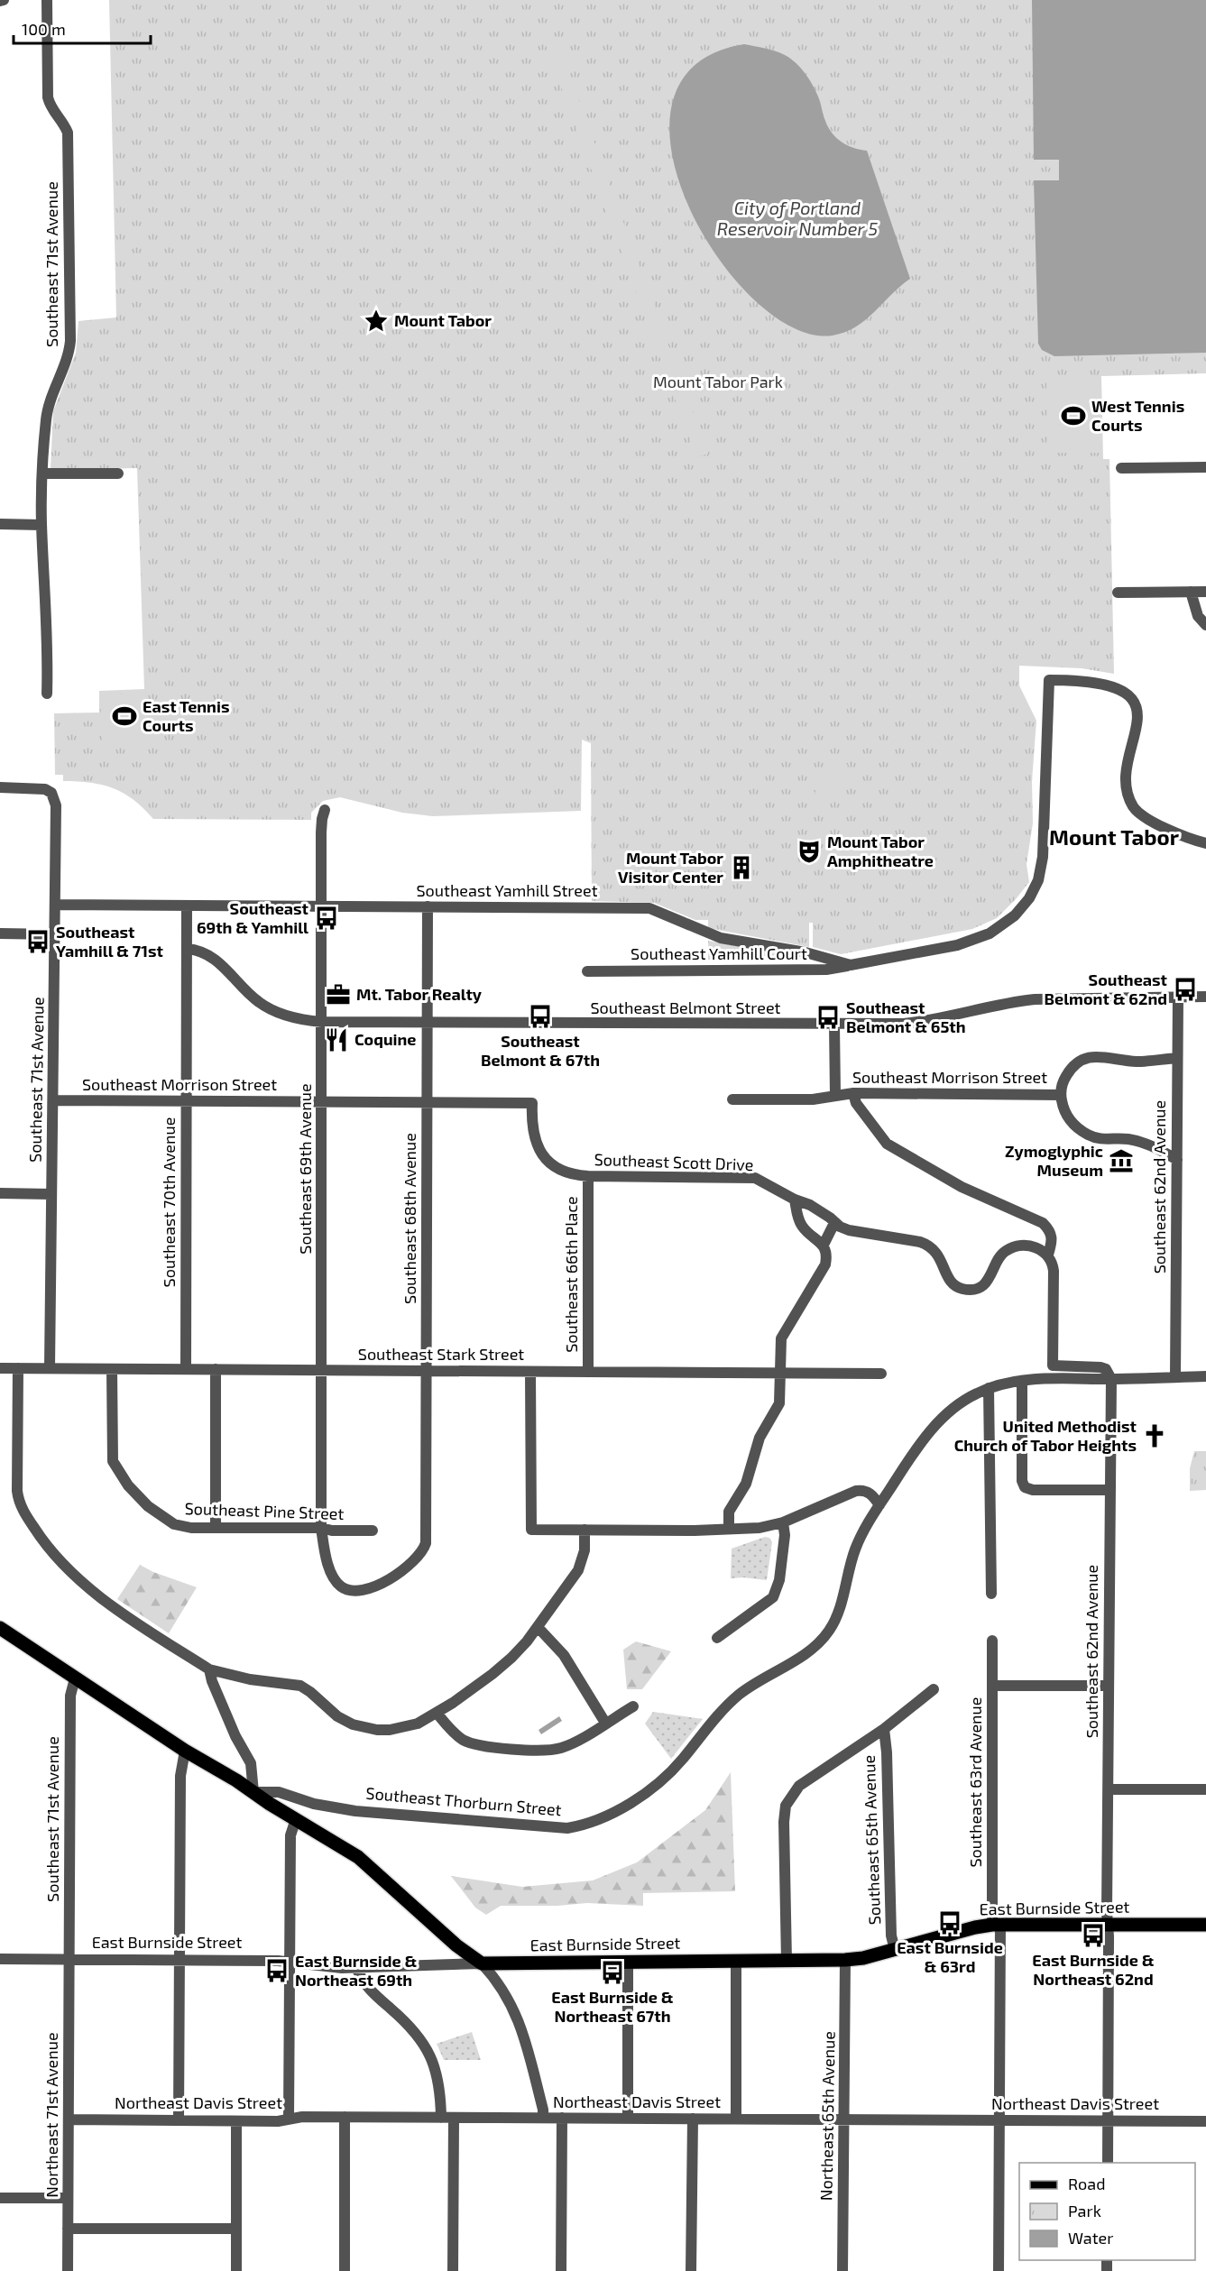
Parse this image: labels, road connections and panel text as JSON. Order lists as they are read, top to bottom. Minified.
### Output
{"streets":{"main road":["Southeast Thorburn Street","East Burnside Street"],"street":["Southeast 71st Avenue","Southeast Yamhill Street","Southeast Yamhill Court","Southeast Belmont Street","Southeast Morrison Street","Southeast Scott Drive","Southeast 69th Avenue","Southeast 62nd Avenue","Southeast 70th Avenue","Southeast 68th Avenue","Southeast 66th Place","Southeast Stark Street","Southeast Pine Street","Southeast 63rd Avenue","Southeast 65th Avenue","Northeast Davis Street","Northeast 71st Avenue","Northeast 65th Avenue"]},"crossings":[["Southeast 71st Avenue","Southeast Yamhill Street"],["Southeast 71st Avenue","Southeast Morrison Street"],["Southeast 71st Avenue","Southeast Stark Street"],["Southeast 71st Avenue","Southeast Thorburn Street"],["Southeast 71st Avenue","East Burnside Street"],["Southeast 71st Avenue","Northeast 71st Avenue"],["Southeast Yamhill Street","Southeast Yamhill Court"],["Southeast Yamhill Street","Southeast 69th Avenue"],["Southeast Yamhill Street","Southeast 70th Avenue"],["Southeast Yamhill Street","Southeast 68th Avenue"],["Southeast Belmont Street","Southeast 69th Avenue"],["Southeast Belmont Street","Southeast 62nd Avenue"],["Southeast Belmont Street","Southeast 70th Avenue"],["Southeast Belmont Street","Southeast 68th Avenue"],["Southeast Morrison Street","Southeast Scott Drive"],["Southeast Morrison Street","Southeast 69th Avenue"],["Southeast Morrison Street","Southeast 62nd Avenue"],["Southeast Morrison Street","Southeast 70th Avenue"],["Southeast Morrison Street","Southeast 68th Avenue"],["Southeast Scott Drive","Southeast 66th Place"],["Southeast 69th Avenue","Southeast 68th Avenue"],["Southeast 69th Avenue","Southeast Stark Street"],["Southeast 69th Avenue","Southeast Pine Street"],["Southeast 62nd Avenue","East Burnside Street"],["Southeast 62nd Avenue","Northeast Davis Street"],["Southeast 70th Avenue","Southeast Stark Street"],["Southeast 68th Avenue","Southeast Stark Street"],["Southeast 66th Place","Southeast Stark Street"],["Southeast Stark Street","Southeast Pine Street"],["Southeast 63rd Avenue","East Burnside Street"],["Southeast 63rd Avenue","Northeast Davis Street"],["Southeast 65th Avenue","East Burnside Street"],["East Burnside Street","Northeast 71st Avenue"],["East Burnside Street","Northeast 65th Avenue"],["Northeast Davis Street","Northeast 71st Avenue"],["Northeast Davis Street","Northeast 65th Avenue"]],"districts":["Mount Tabor"],"water":["City of Portland Reservoir Number 5"],"parks":["Mount Tabor Park"],"places":{"place":["Mount Tabor"],"sports":["West Tennis Courts","East Tennis Courts"],"theatre":["Mount Tabor Amphitheatre"],"building":["Mount Tabor Visitor Center"],"bus stop":["Southeast 69th & Yamhill","Southeast Yamhill & 71st","Southeast Belmont & 62nd","Southeast Belmont & 67th","Southeast Belmont & 65th","East Burnside & 63rd","East Burnside & Northeast 62nd","East Burnside & Northeast 69th","East Burnside & Northeast 67th"],"office":["Mt. Tabor Realty"],"restaurant":["Coquine"],"museum":["Zymoglyphic Museum"],"church":["United Methodist Church of Tabor Heights"]},"legend":["Road","Park","Water"],"scale_bar":"100 m"}
